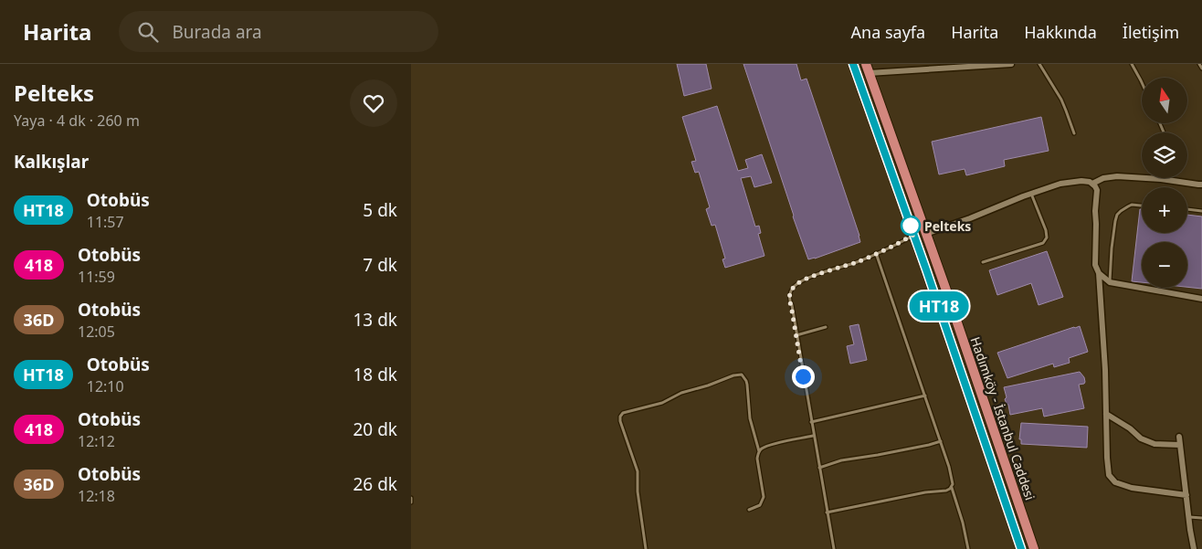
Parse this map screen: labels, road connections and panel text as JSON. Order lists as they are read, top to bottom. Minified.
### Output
{"streets":{"main road":["Hadımköy - İstanbul Caddesi"]},"places":["Pelteks"],"lines":["bus line HT18"],"north":"top","page":{"header":"Harita","search":"Burada ara","nav":["Ana sayfa","Harita","Hakkında","İletişim"],"heading":[["Pelteks","Yaya · 4 dk · 260 m"],"Kalkışlar"],"on_map":"HT18","map_buttons":["+","−"],"list":[{"mark":"HT18","name":"Otobüs","note":"11:57","value":"5 dk"},{"mark":"418","name":"Otobüs","note":"11:59","value":"7 dk"},{"mark":"36D","name":"Otobüs","note":"12:05","value":"13 dk"},{"mark":"HT18","name":"Otobüs","note":"12:10","value":"18 dk"},{"mark":"418","name":"Otobüs","note":"12:12","value":"20 dk"},{"mark":"36D","name":"Otobüs","note":"12:18","value":"26 dk"}]}}
